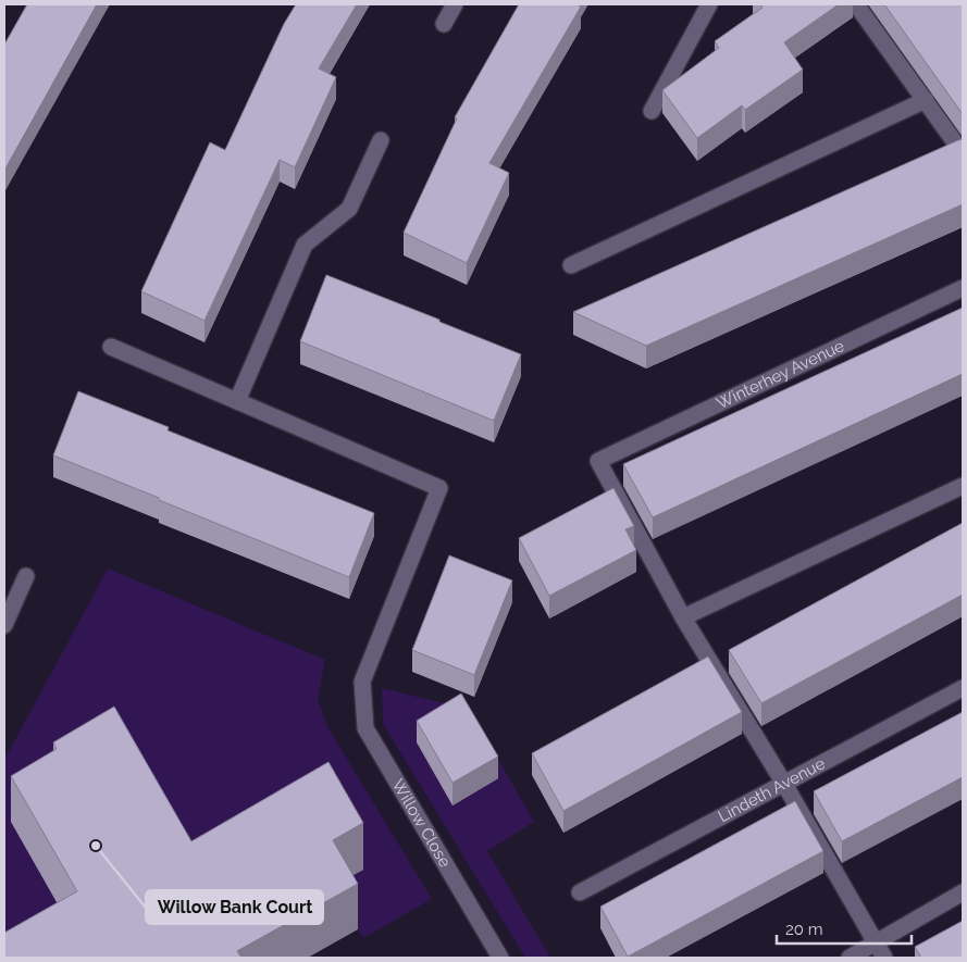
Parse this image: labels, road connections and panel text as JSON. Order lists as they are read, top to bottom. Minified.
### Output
{"streets":{"street":["Winterhey Avenue","Lindeth Avenue","Willow Close"]},"places":["Willow Bank Court"],"scale_bar":"20 m"}
